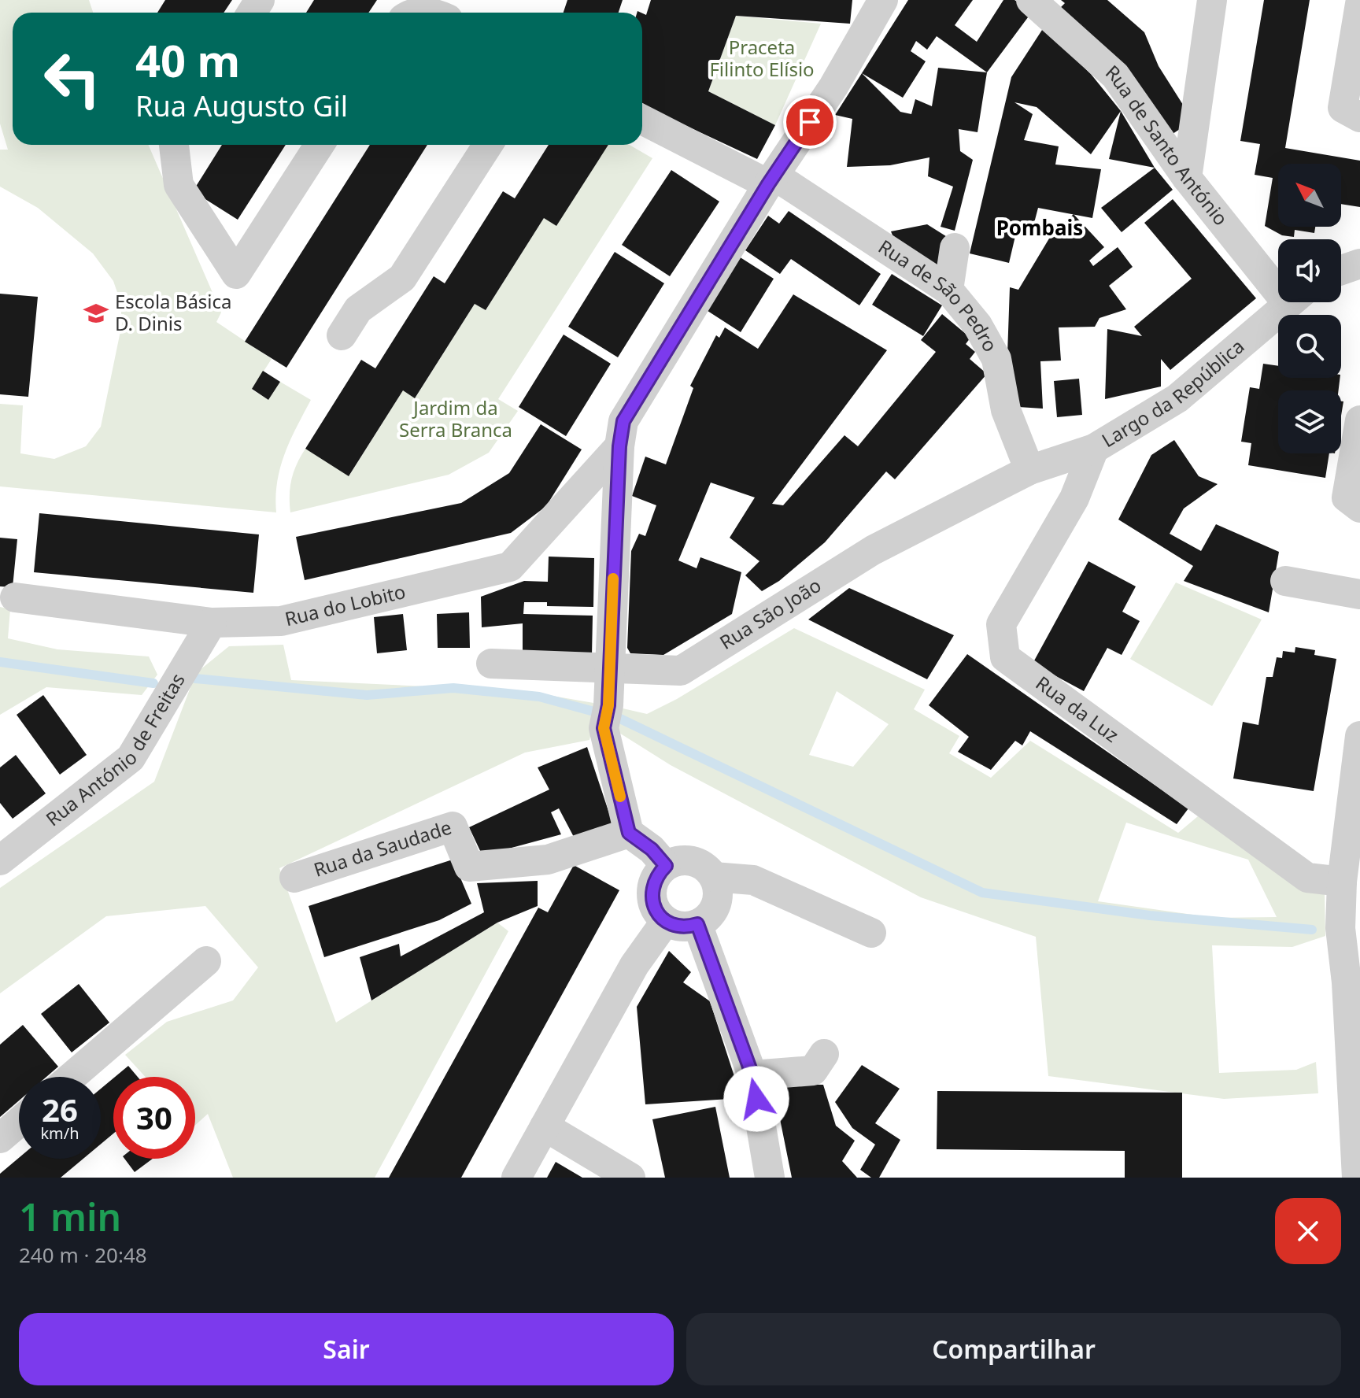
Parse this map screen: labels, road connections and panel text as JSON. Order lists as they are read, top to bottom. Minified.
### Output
{"streets":{"street":["Rua de Santo António","Rua de São Pedro","Largo da República","Rua do Lobito","Rua São João","Rua da Luz","Rua António de Freitas","Rua da Saudade"]},"crossings":[["Rua de São Pedro","Largo da República"],["Rua de São Pedro","Rua São João"],["Largo da República","Rua São João"],["Largo da República","Rua da Luz"],["Rua do Lobito","Rua António de Freitas"]],"districts":["Pombais"],"parks":["Praceta Filinto Elísio","Jardim da Serra Branca"],"places":{"school or university":["Escola Básica D. Dinis"]},"north":"top left","page":{"turn":["40 m","Rua Augusto Gil"],"speed":"26 km/h","limit":"30","heading":["1 min","240 m · 20:48"],"buttons":["Sair","Compartilhar"]}}
